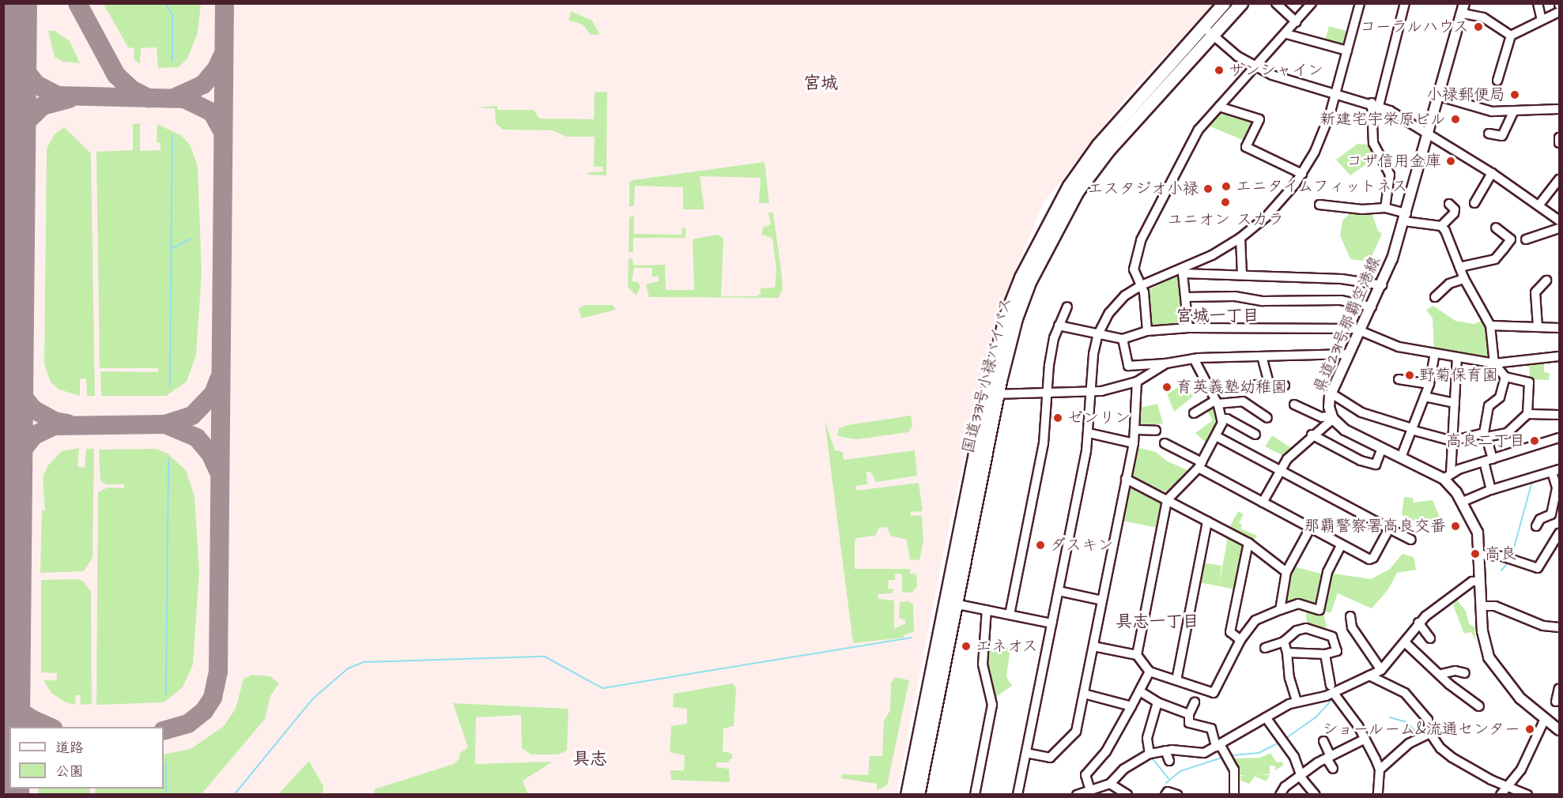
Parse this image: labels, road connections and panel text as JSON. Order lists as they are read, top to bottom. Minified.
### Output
{"streets":{"highway":["国道331号小禄バイパス"],"main road":["県道231号那覇空港線"]},"districts":["宮城","宮城一丁目","具志一丁目","具志"],"places":["コーラルハウス","サンシャイン","小禄郵便局","新建宅宇栄原ビル","コザ信用金庫","エニタイムフィットネス","エスタジオ小禄","ユニオン スカラ","野菊保育園","育英義塾幼稚園","ゼンリン","高良二丁目","那覇警察署高良交番","ダスキン","高良","エネオス","ショールーム&流通センター"],"legend":["道路","公園"]}
